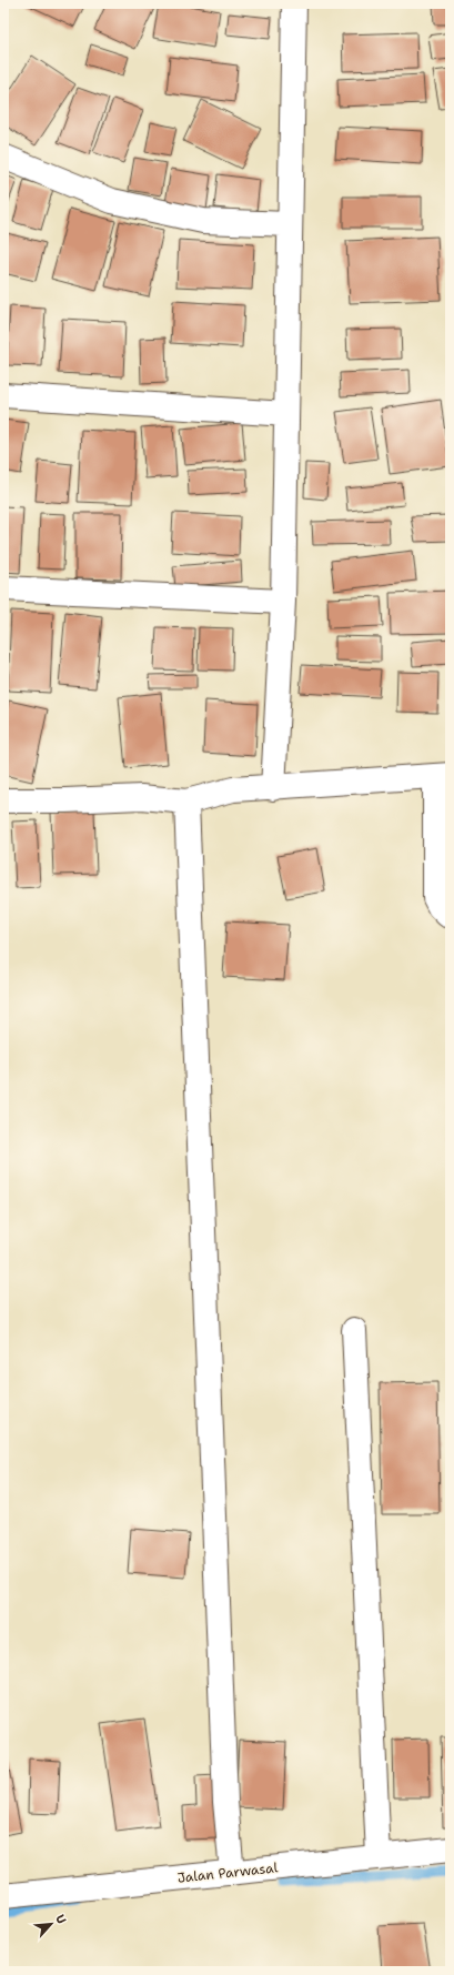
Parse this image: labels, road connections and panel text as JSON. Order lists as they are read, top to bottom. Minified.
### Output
{"streets":{"street":["Jalan Parwasal"]},"north":"top right"}
